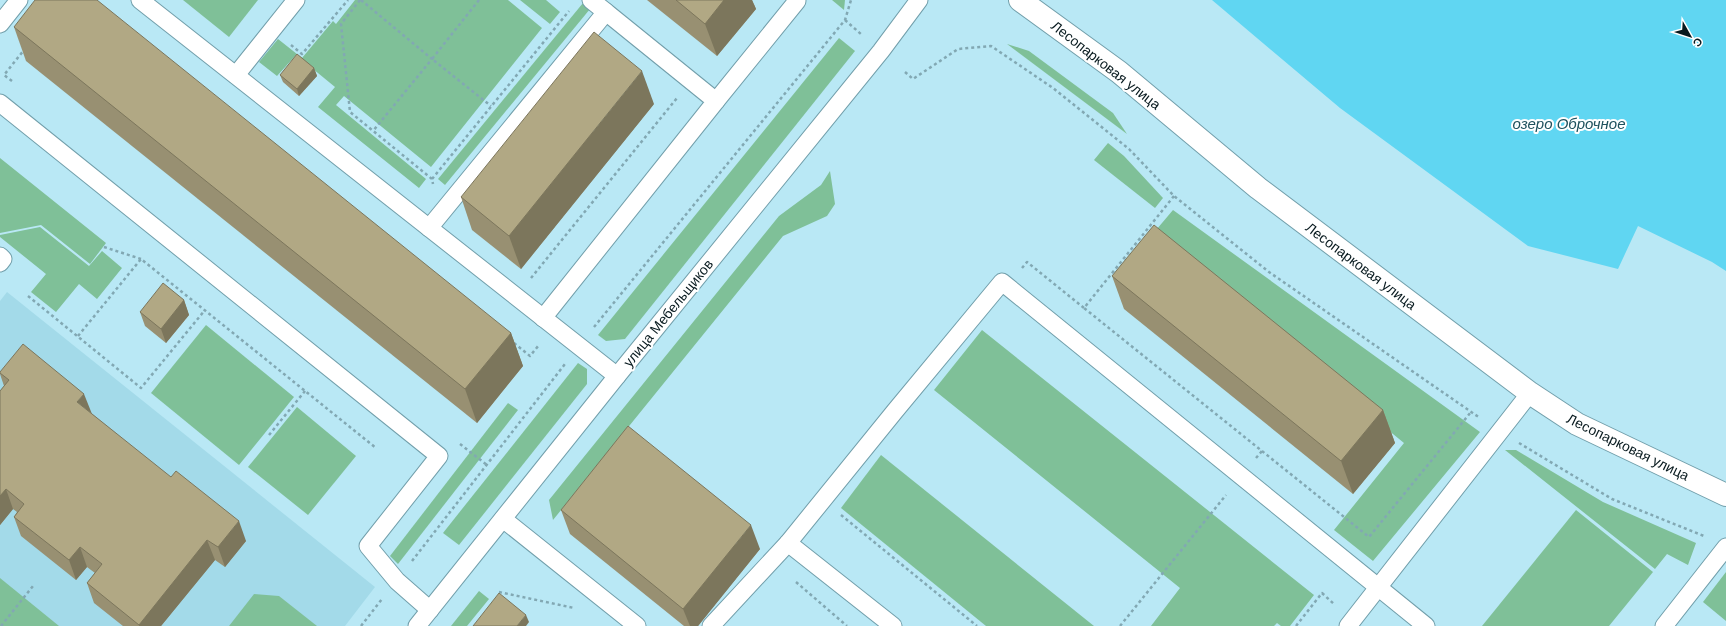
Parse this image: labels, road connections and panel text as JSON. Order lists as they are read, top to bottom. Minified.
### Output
{"streets":{"street":["Лесопарковая улица"],"lane":["улица Мебельщиков"]},"water":["озеро Оброчное"],"north":"bottom right"}
